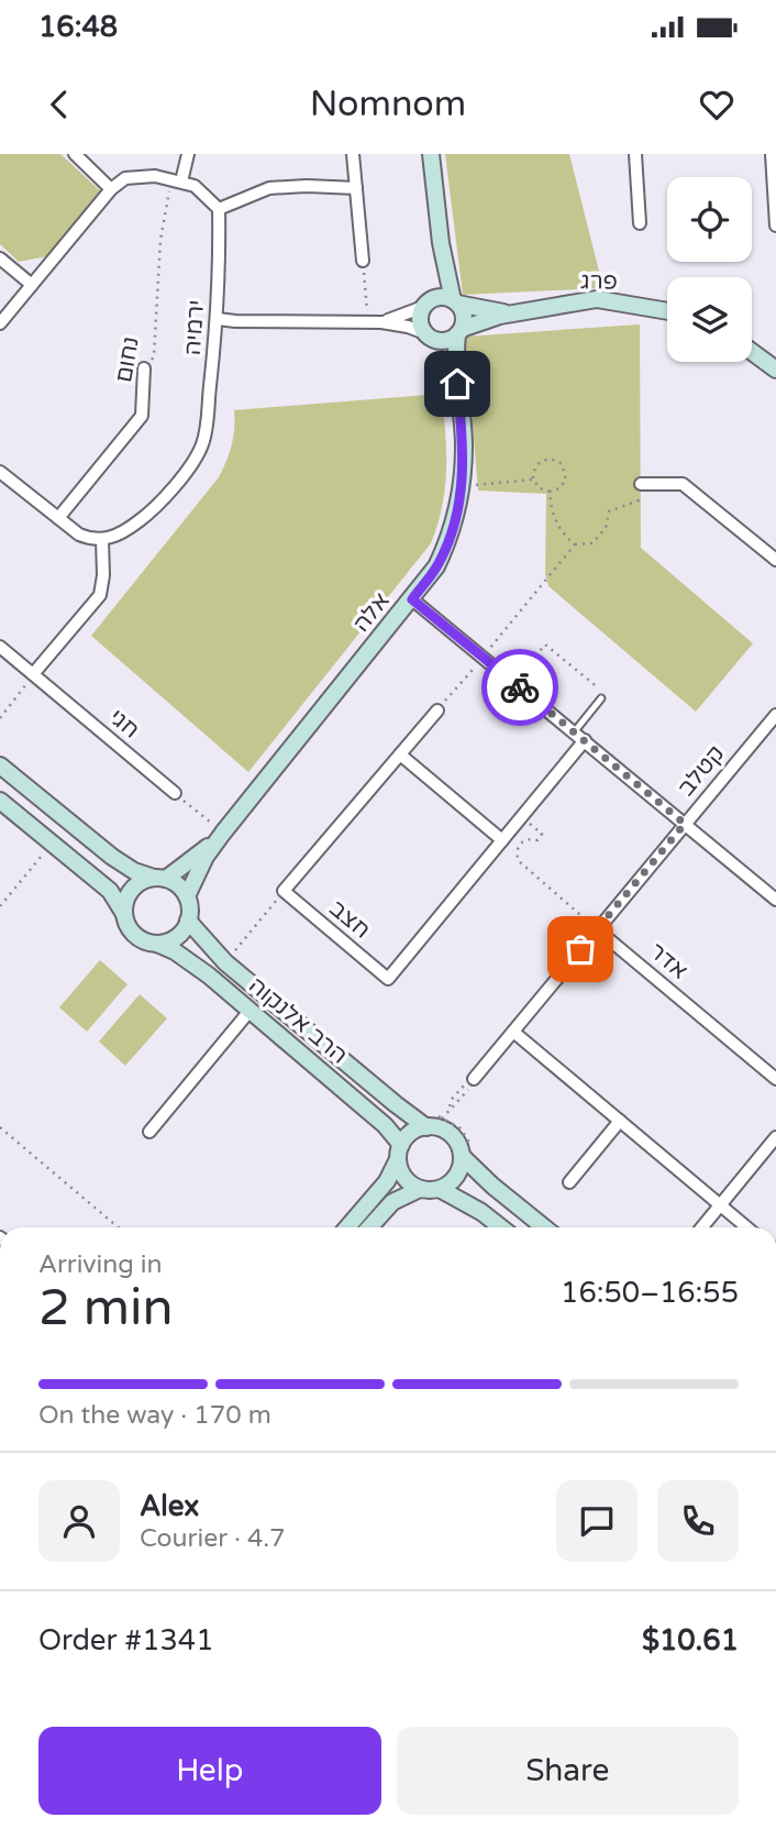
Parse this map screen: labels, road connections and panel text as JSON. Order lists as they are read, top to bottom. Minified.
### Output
{"streets":{"street":["פרג","ירמיה","נחום","אלה","חגי","קטלב","חצב","אדר","הרב אלנקוה"]},"crossings":[["פרג","אלה"],["אלה","הרב אלנקוה"],["קטלב","אדר"]],"page":{"status":"16:48","header":"Nomnom","heading":["2 min","Arriving in","16:50–16:55"],"panel":["Alex","Courier · 4.7","Order #1341","$10.61"],"bar":"On the way · 170 m","buttons":["Help","Share"]}}
